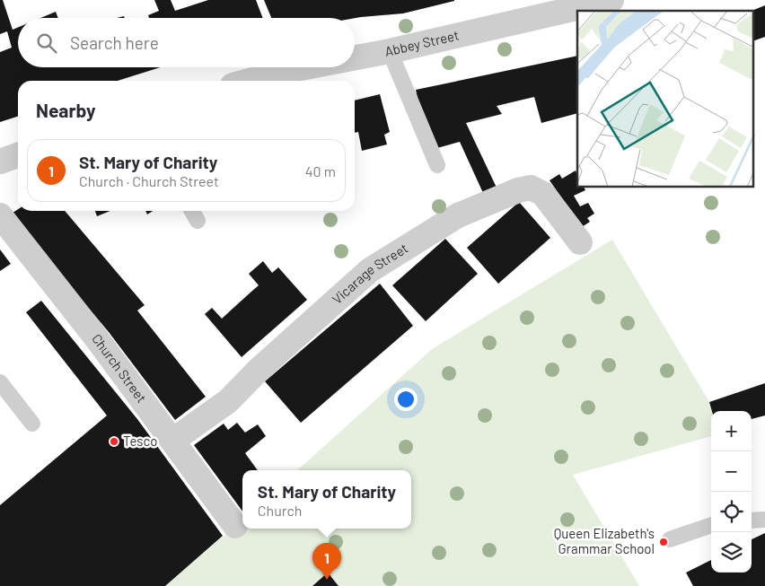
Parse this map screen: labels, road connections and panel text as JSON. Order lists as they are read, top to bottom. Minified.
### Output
{"streets":{"street":["Abbey Street","Vicarage Street","Church Street"]},"crossings":[["Vicarage Street","Church Street"]],"places":["Tesco","Queen Elizabeth's Grammar School"],"page":{"search":"Search here","heading":"Nearby","list":[{"mark":"1","name":"St. Mary of Charity","note":"Church · Church Street","value":"40 m"}],"map_buttons":["+","−"],"popup":["St. Mary of Charity","Church"],"pins":"1"}}
